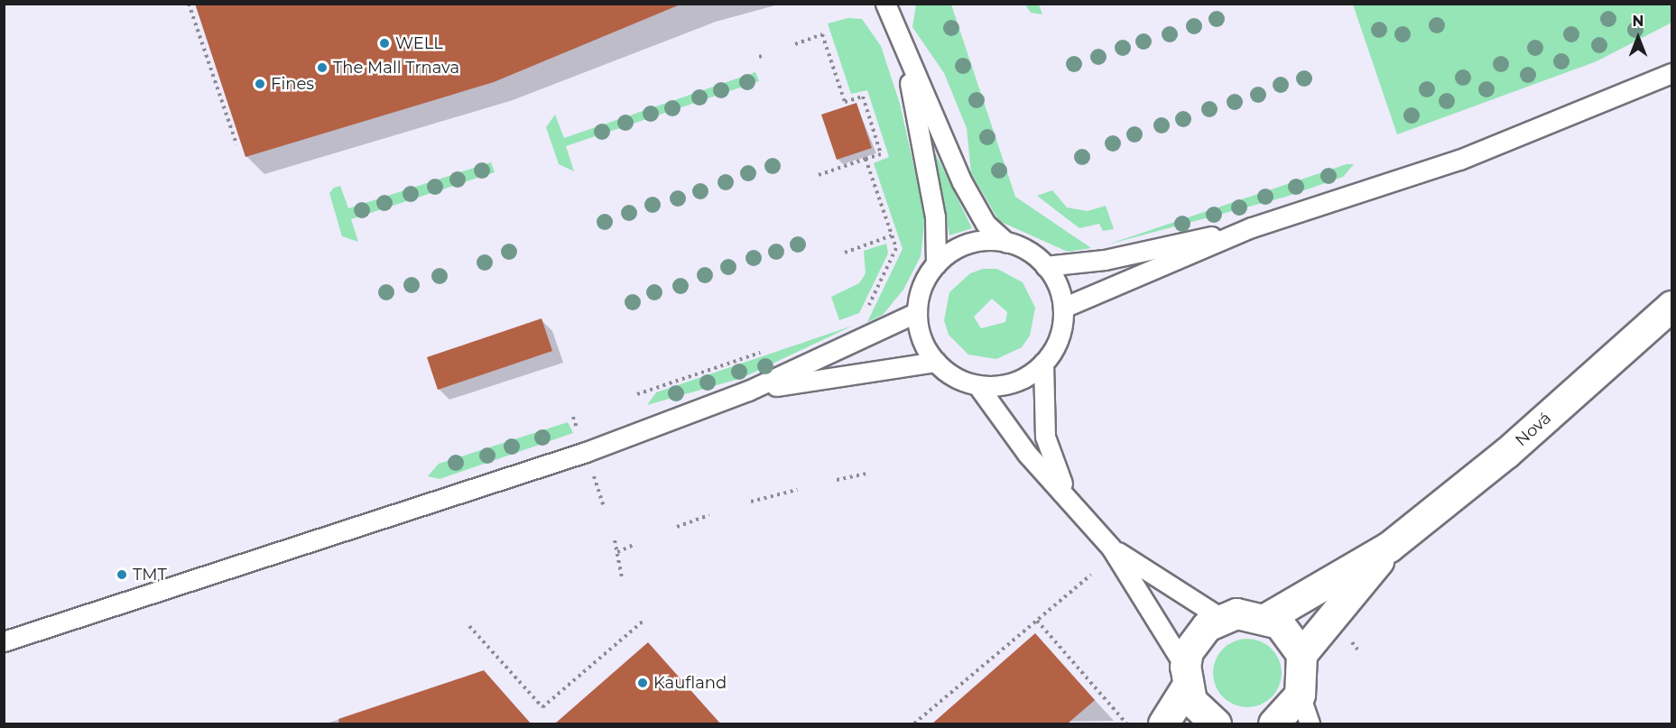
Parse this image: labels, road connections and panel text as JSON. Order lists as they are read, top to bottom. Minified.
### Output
{"streets":{"street":["Nová"]},"places":["WELL","The Mall Trnava","Fines","TMT","Kaufland"],"north":"top"}
